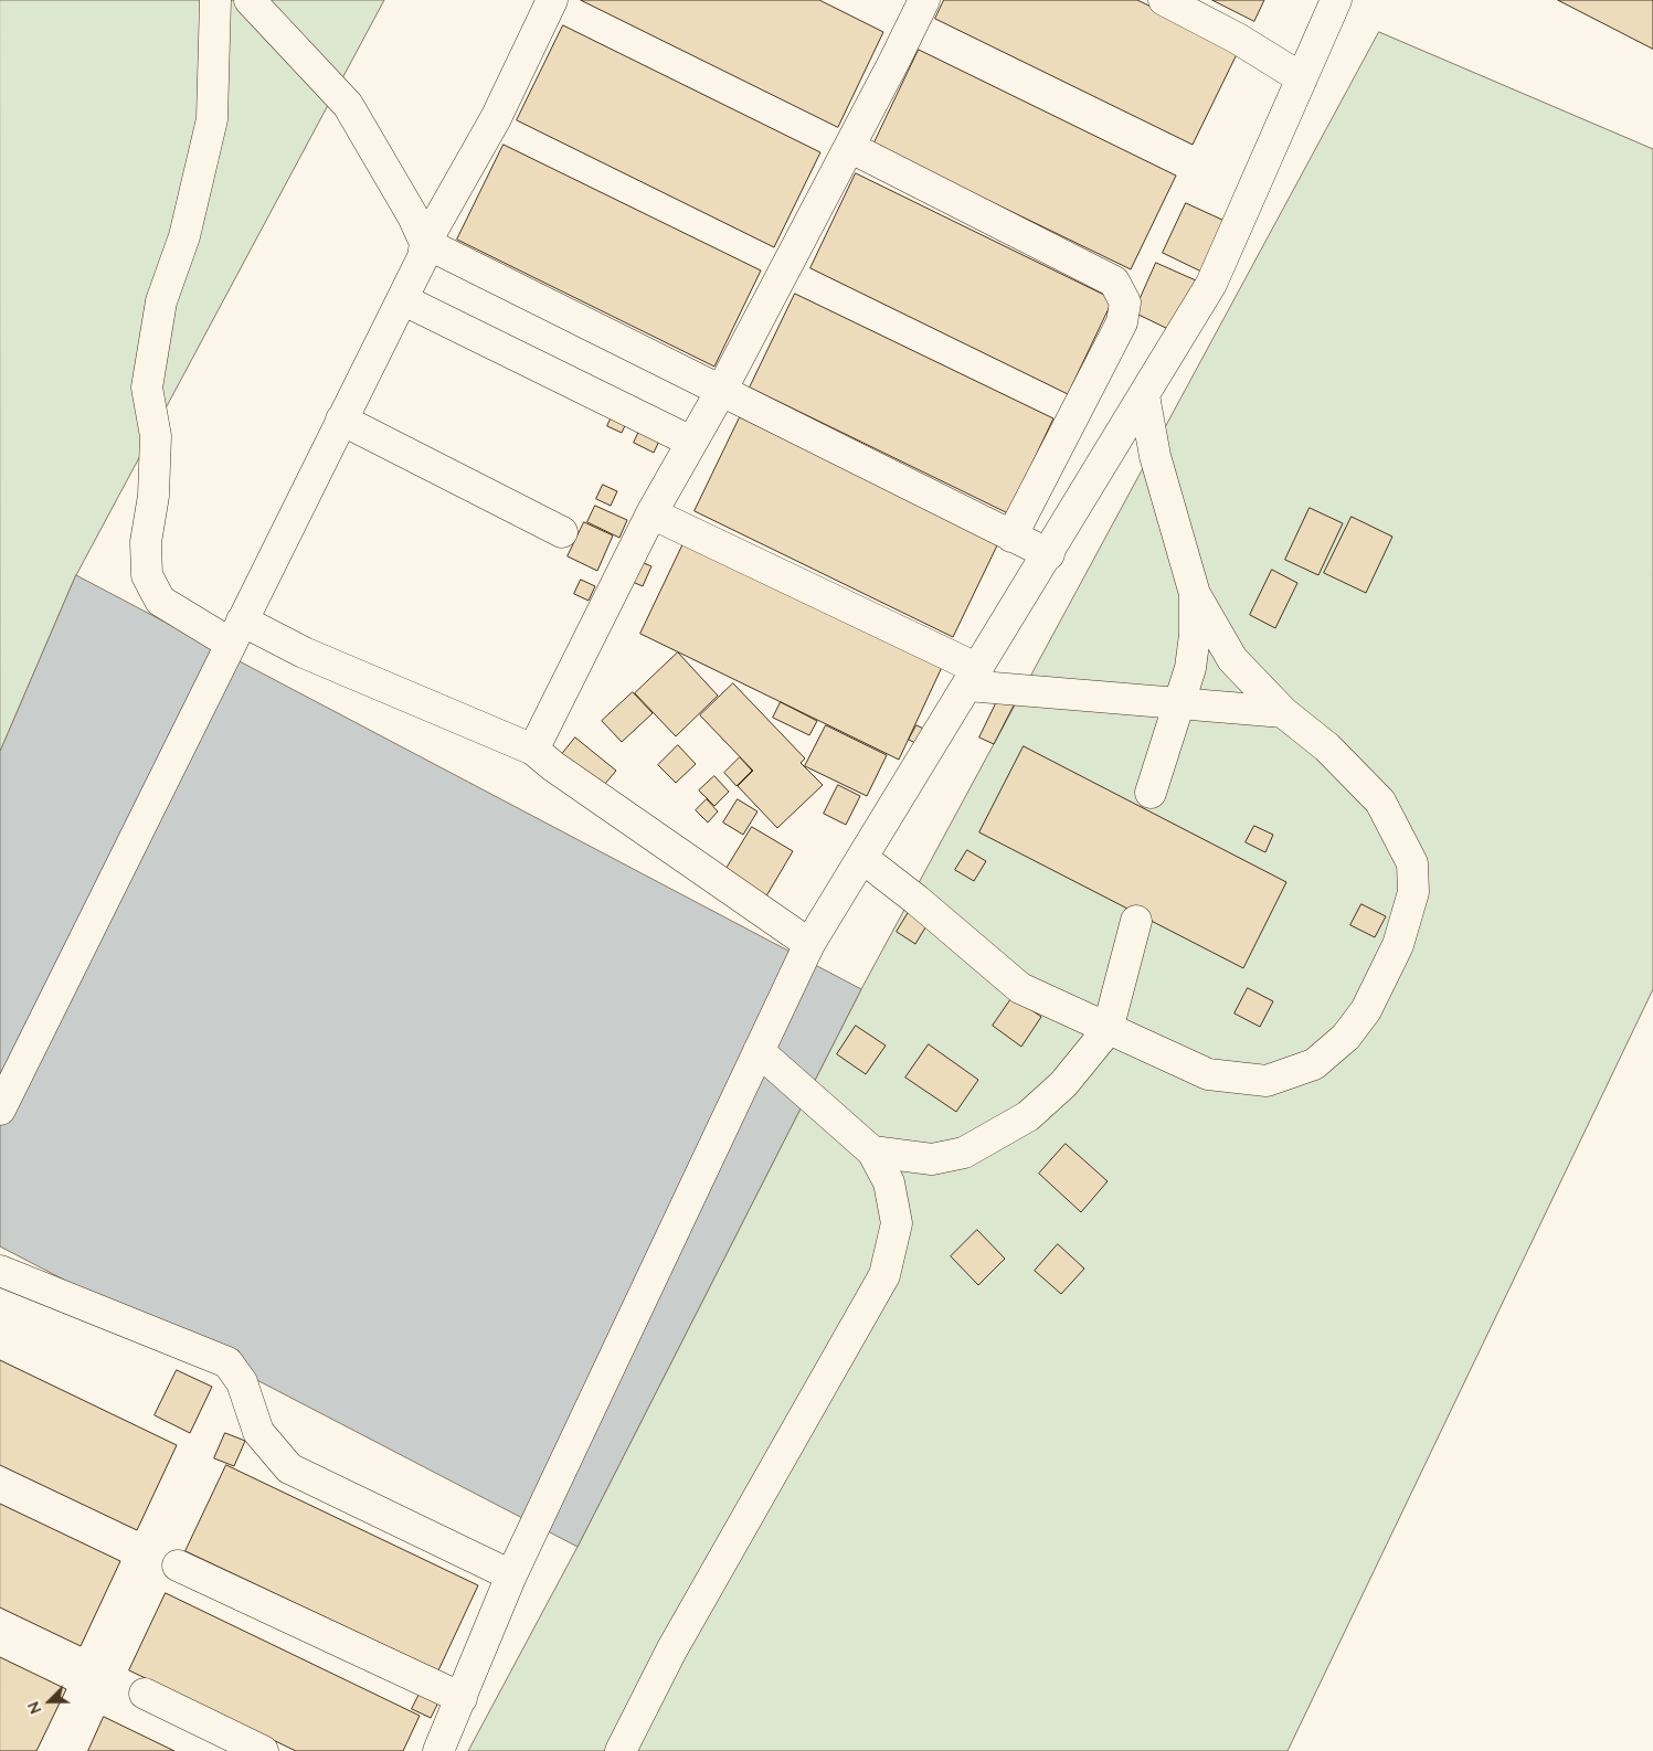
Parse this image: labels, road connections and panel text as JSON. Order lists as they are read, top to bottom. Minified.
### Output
{"north":"bottom left"}
